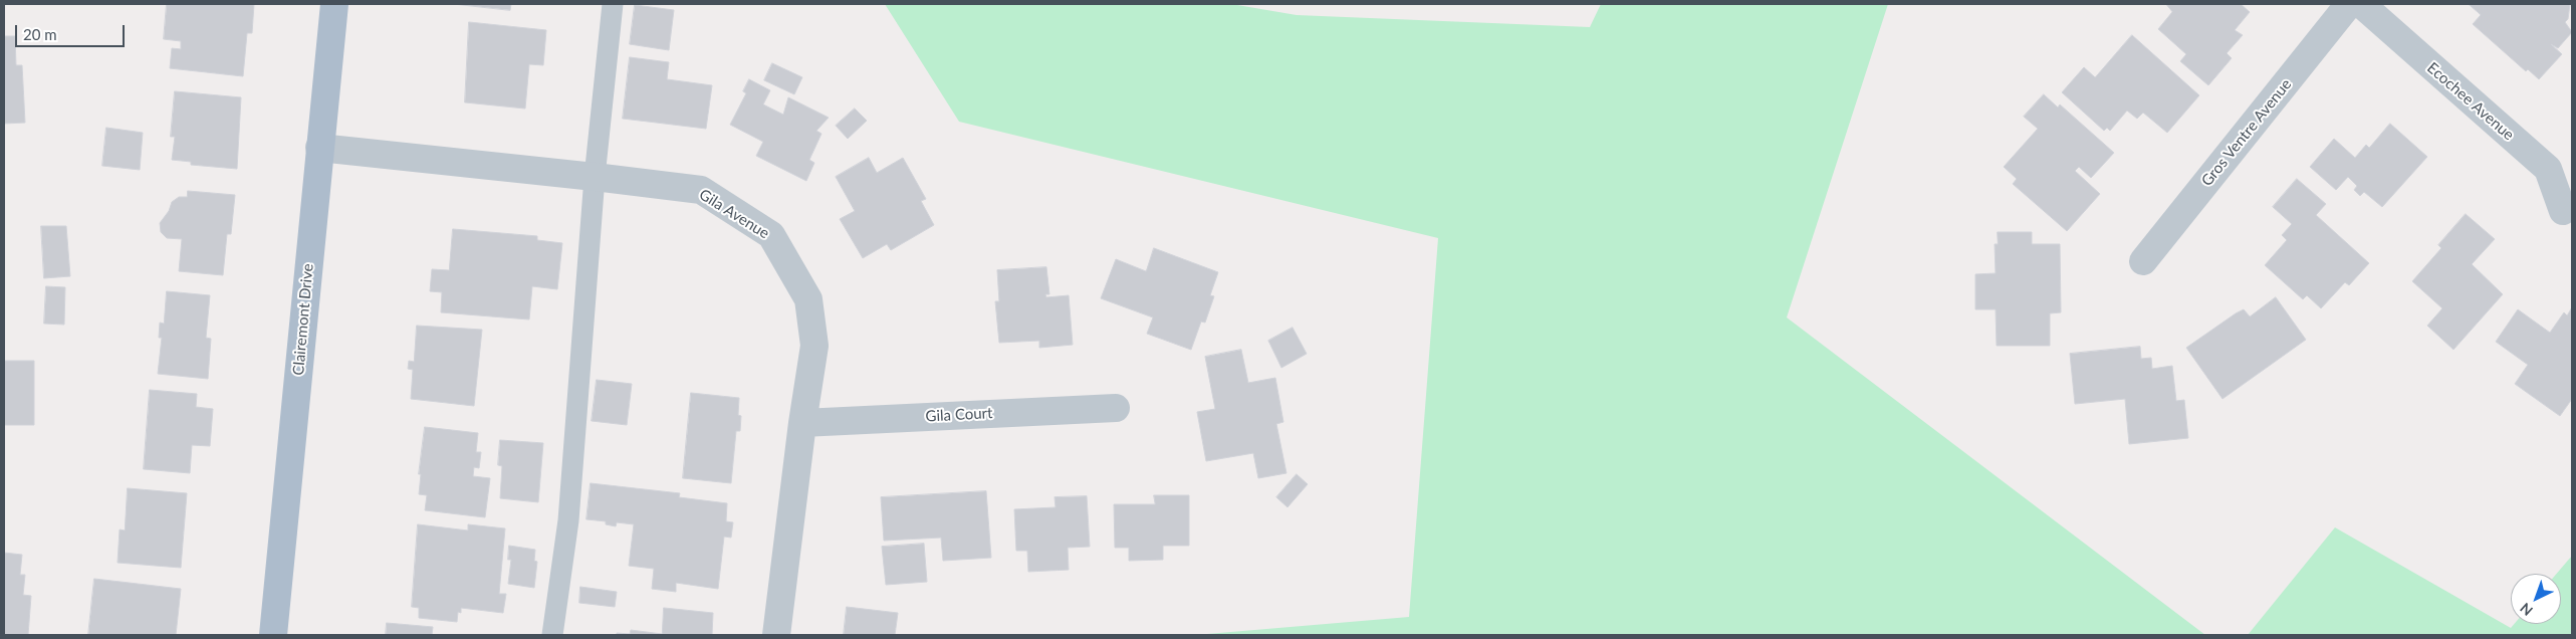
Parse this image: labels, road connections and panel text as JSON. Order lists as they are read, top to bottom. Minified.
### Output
{"streets":{"main road":["Clairemont Drive"],"street":["Ecochee Avenue","Gros Ventre Avenue","Gila Avenue","Gila Court"]},"crossings":[["Gila Avenue","Clairemont Drive"],["Gila Avenue","Gila Court"]],"scale_bar":"20 m","north":"bottom left"}
